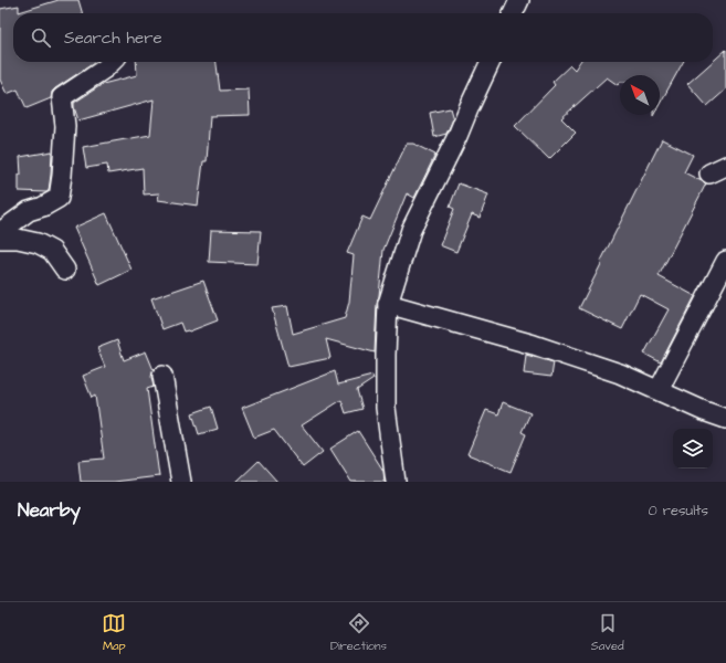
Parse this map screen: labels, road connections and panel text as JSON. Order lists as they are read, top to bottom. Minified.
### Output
{"north":"top left","page":{"search":"Search here","heading":["Nearby","0 results"],"nav":["Map","Directions","Saved"]}}
